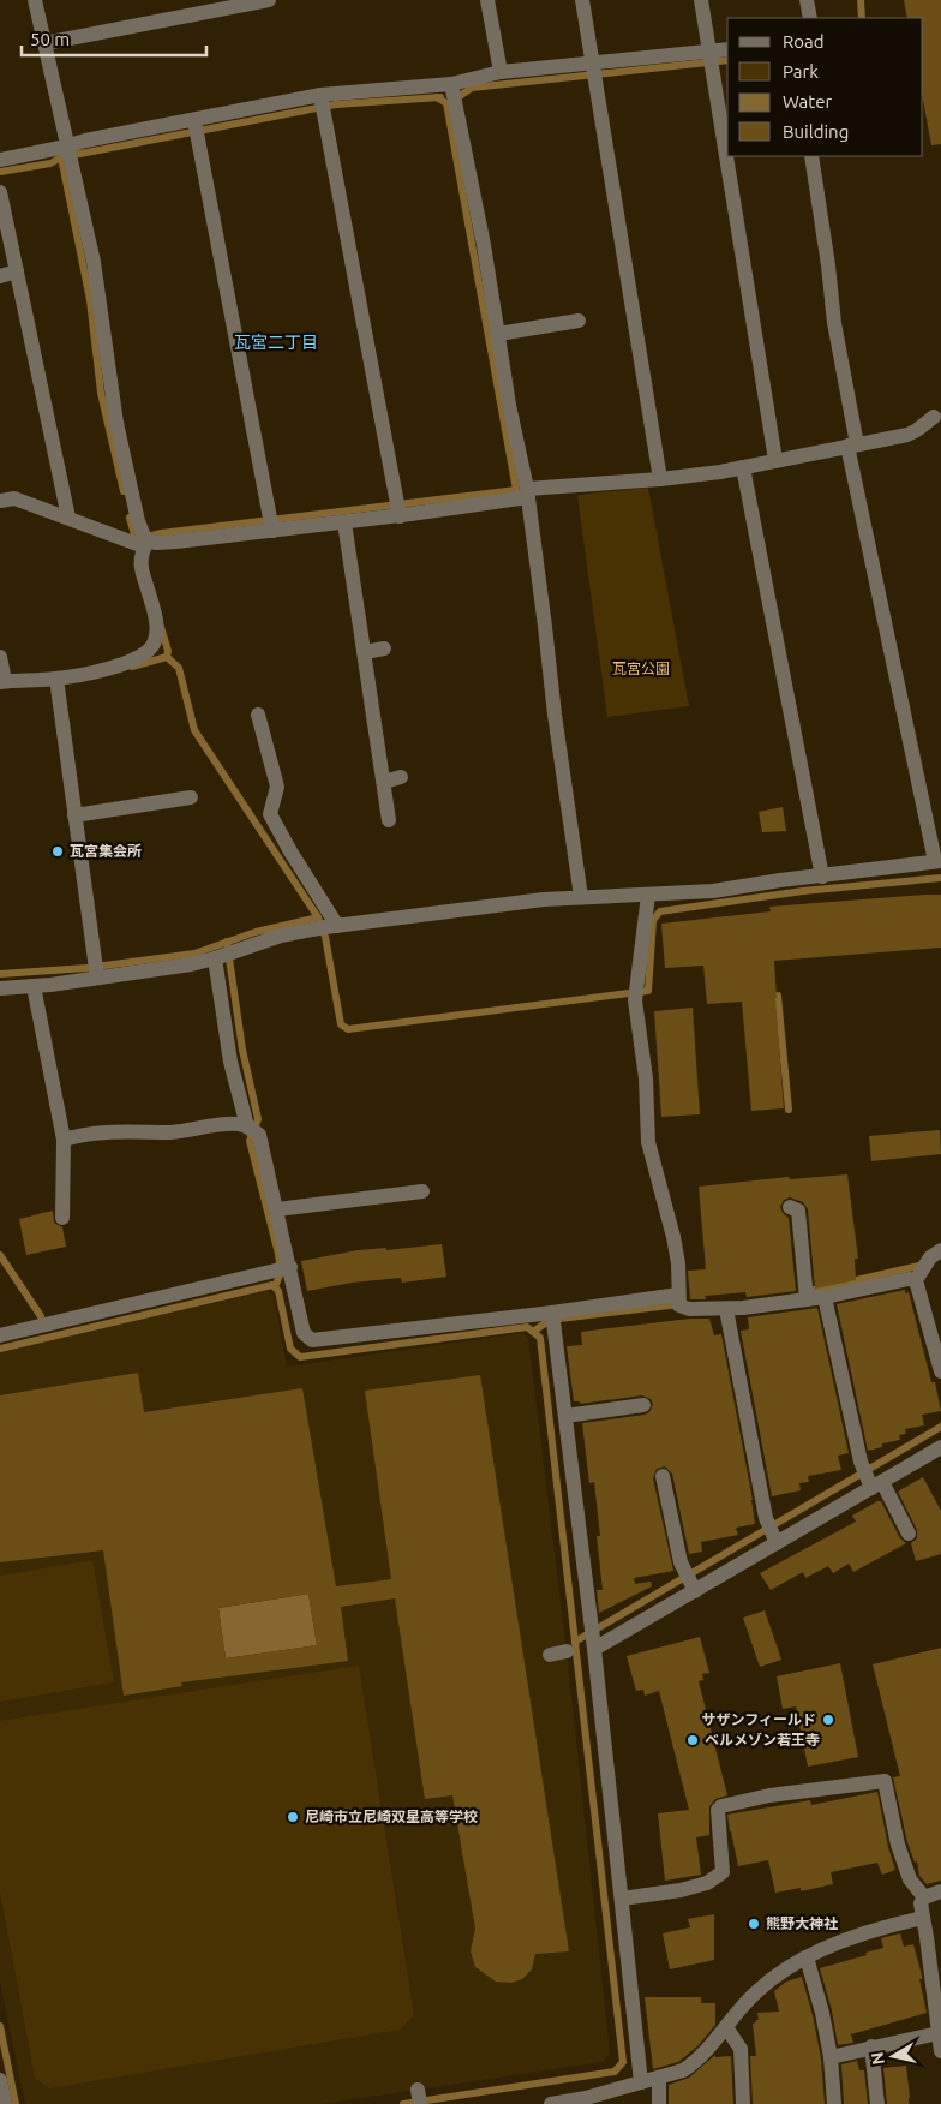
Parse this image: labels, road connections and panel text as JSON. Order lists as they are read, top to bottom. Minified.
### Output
{"districts":["瓦宮二丁目"],"parks":["瓦宮公園"],"places":["瓦宮集会所","サザンフィールド","ベルメゾン若王寺","尼崎市立尼崎双星高等学校","熊野大神社"],"legend":["Road","Park","Water","Building"],"scale_bar":"50 m","north":"left"}
